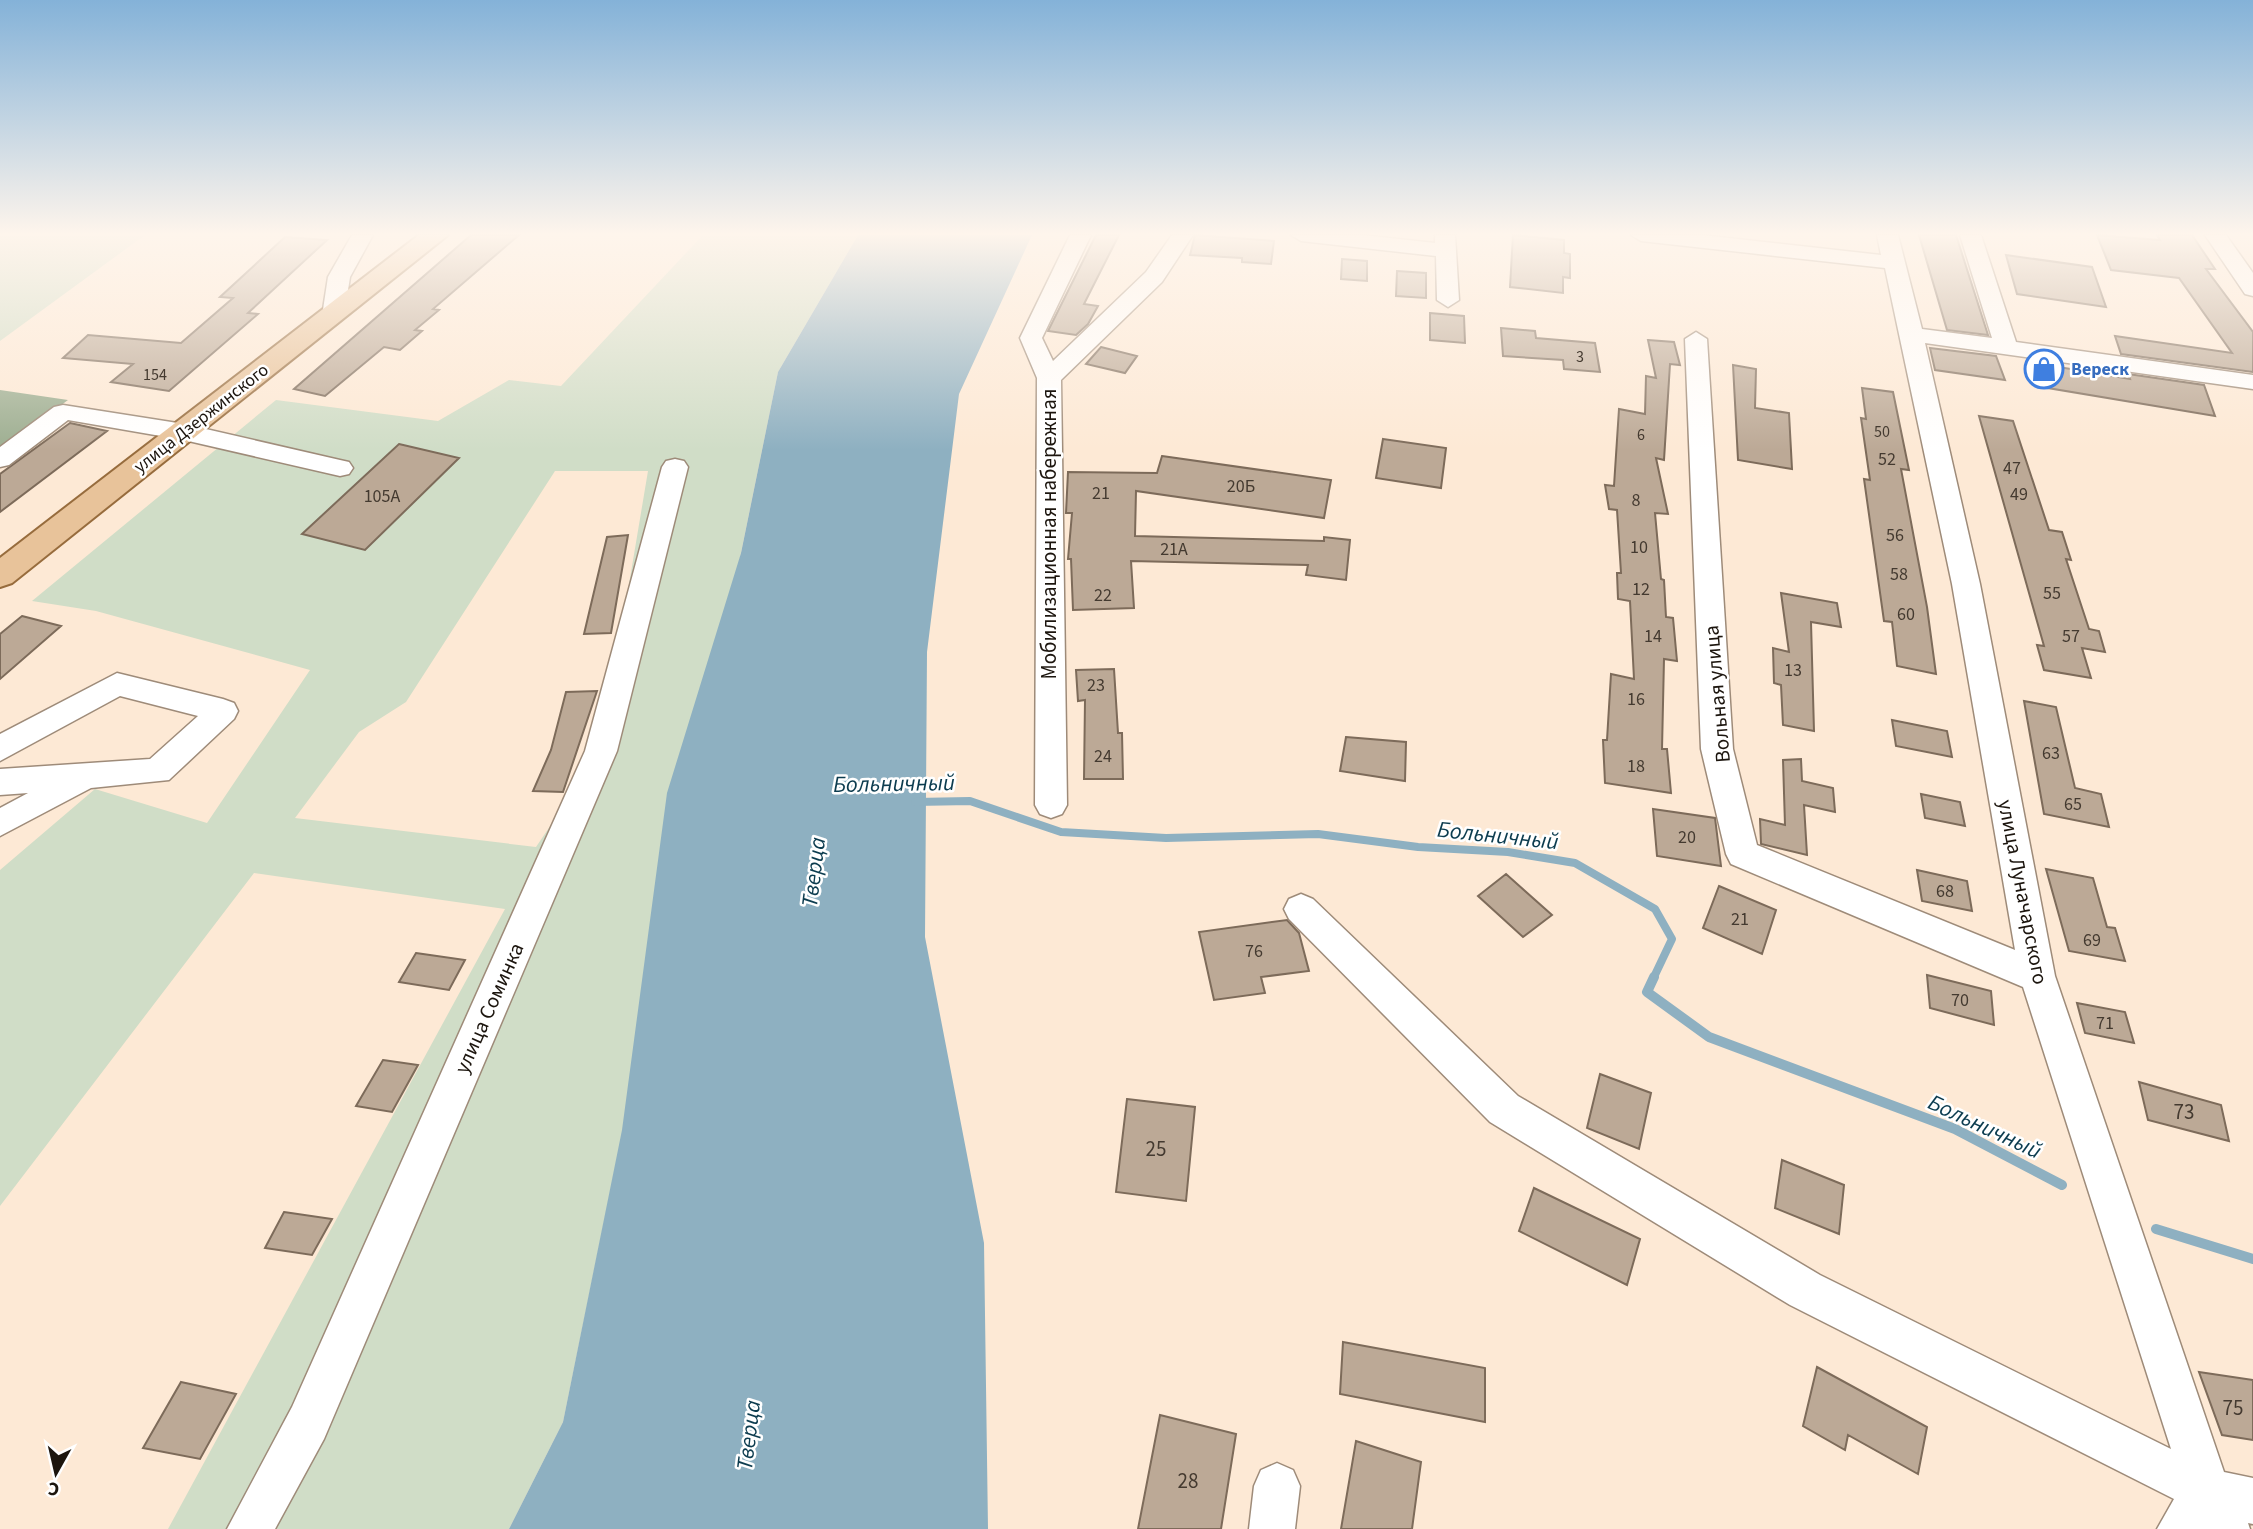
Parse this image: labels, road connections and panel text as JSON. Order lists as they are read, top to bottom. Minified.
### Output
{"streets":{"main road":["улица Дзержинского"],"street":["Мобилизационная набережная","Вольная улица","улица Луначарского","улица Соминка"]},"crossings":[["Вольная улица","улица Луначарского"]],"water":["Больничный","Тверца"],"places":{"shop":["Вереск"]},"house_numbers":["3","154","50","6","52","47","20Б","21","49","105А","8","56","10","21А","58","12","55","22","60","14","57","13","23","16","63","24","18","65","20","68","21","69","76","70","71","73","25","75","28"],"north":"bottom"}
